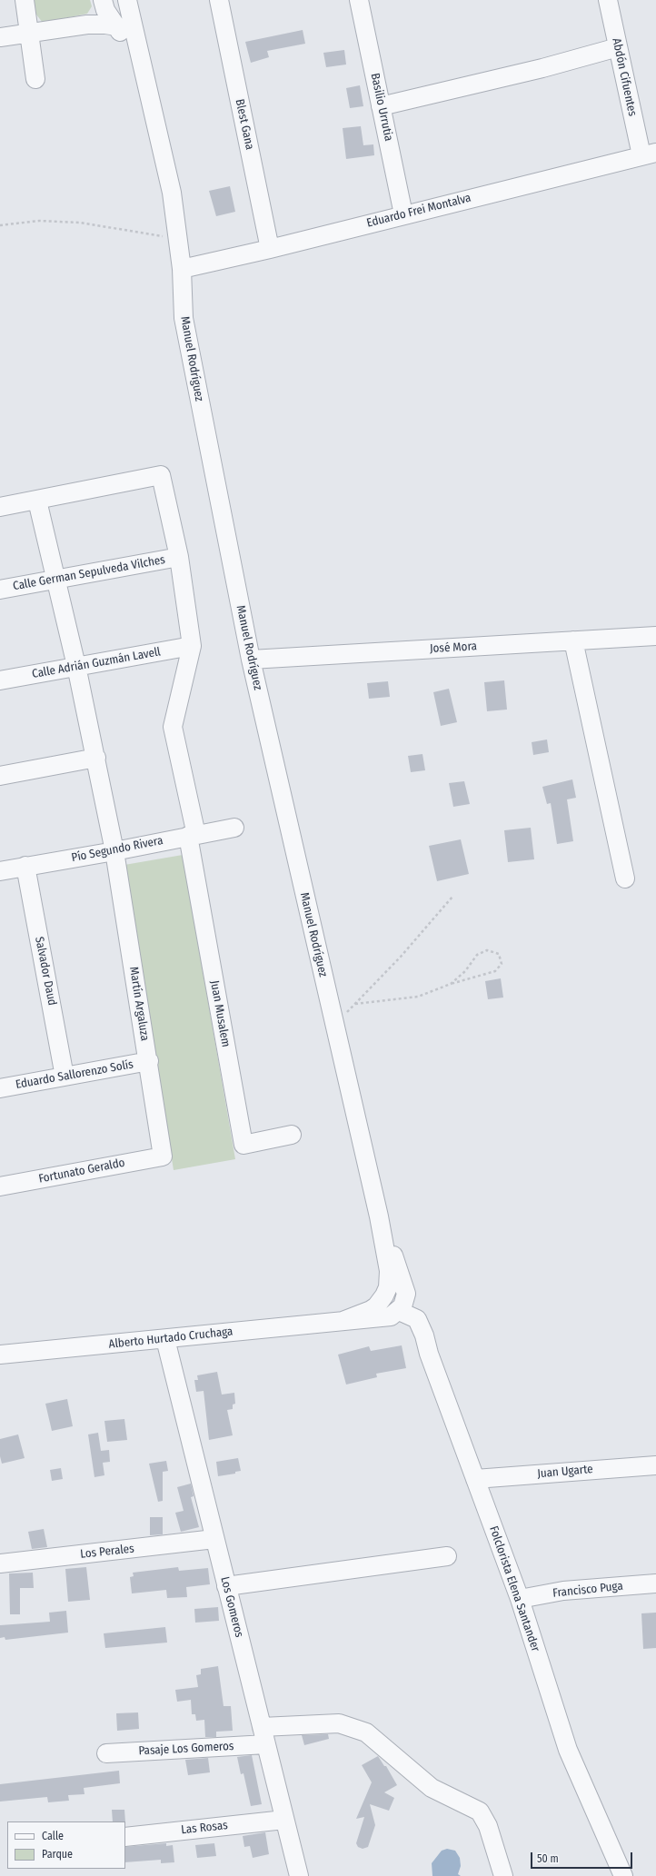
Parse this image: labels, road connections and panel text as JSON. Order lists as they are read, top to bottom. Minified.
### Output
{"streets":{"street":["Abdón Cifuentes","Basilio Urrutia","Blest Gana","Eduardo Frei Montalva","Manuel Rodríguez","Calle German Sepulveda Vilches","José Mora","Calle Adrián Guzmán Lavell","Pío Segundo Rivera","Salvador Daud","Martín Argaluza","Juan Musalem","Eduardo Sallorenzo Solís","Fortunato Geraldo","Alberto Hurtado Cruchaga","Juan Ugarte","Los Perales","Folclorista Elena Santander","Francisco Puga","Los Gomeros","Pasaje Los Gomeros","Las Rosas"]},"crossings":[["Abdón Cifuentes","Eduardo Frei Montalva"],["Basilio Urrutia","Eduardo Frei Montalva"],["Blest Gana","Eduardo Frei Montalva"],["Eduardo Frei Montalva","Manuel Rodríguez"],["Manuel Rodríguez","José Mora"],["Manuel Rodríguez","Alberto Hurtado Cruchaga"],["Manuel Rodríguez","Folclorista Elena Santander"],["Calle German Sepulveda Vilches","Martín Argaluza"],["Calle Adrián Guzmán Lavell","Martín Argaluza"],["Pío Segundo Rivera","Salvador Daud"],["Pío Segundo Rivera","Martín Argaluza"],["Pío Segundo Rivera","Juan Musalem"],["Salvador Daud","Eduardo Sallorenzo Solís"],["Martín Argaluza","Eduardo Sallorenzo Solís"],["Martín Argaluza","Fortunato Geraldo"],["Alberto Hurtado Cruchaga","Los Gomeros"],["Juan Ugarte","Folclorista Elena Santander"],["Los Perales","Los Gomeros"],["Folclorista Elena Santander","Francisco Puga"],["Los Gomeros","Pasaje Los Gomeros"],["Los Gomeros","Las Rosas"]],"legend":["Calle","Parque"],"scale_bar":"50 m"}
